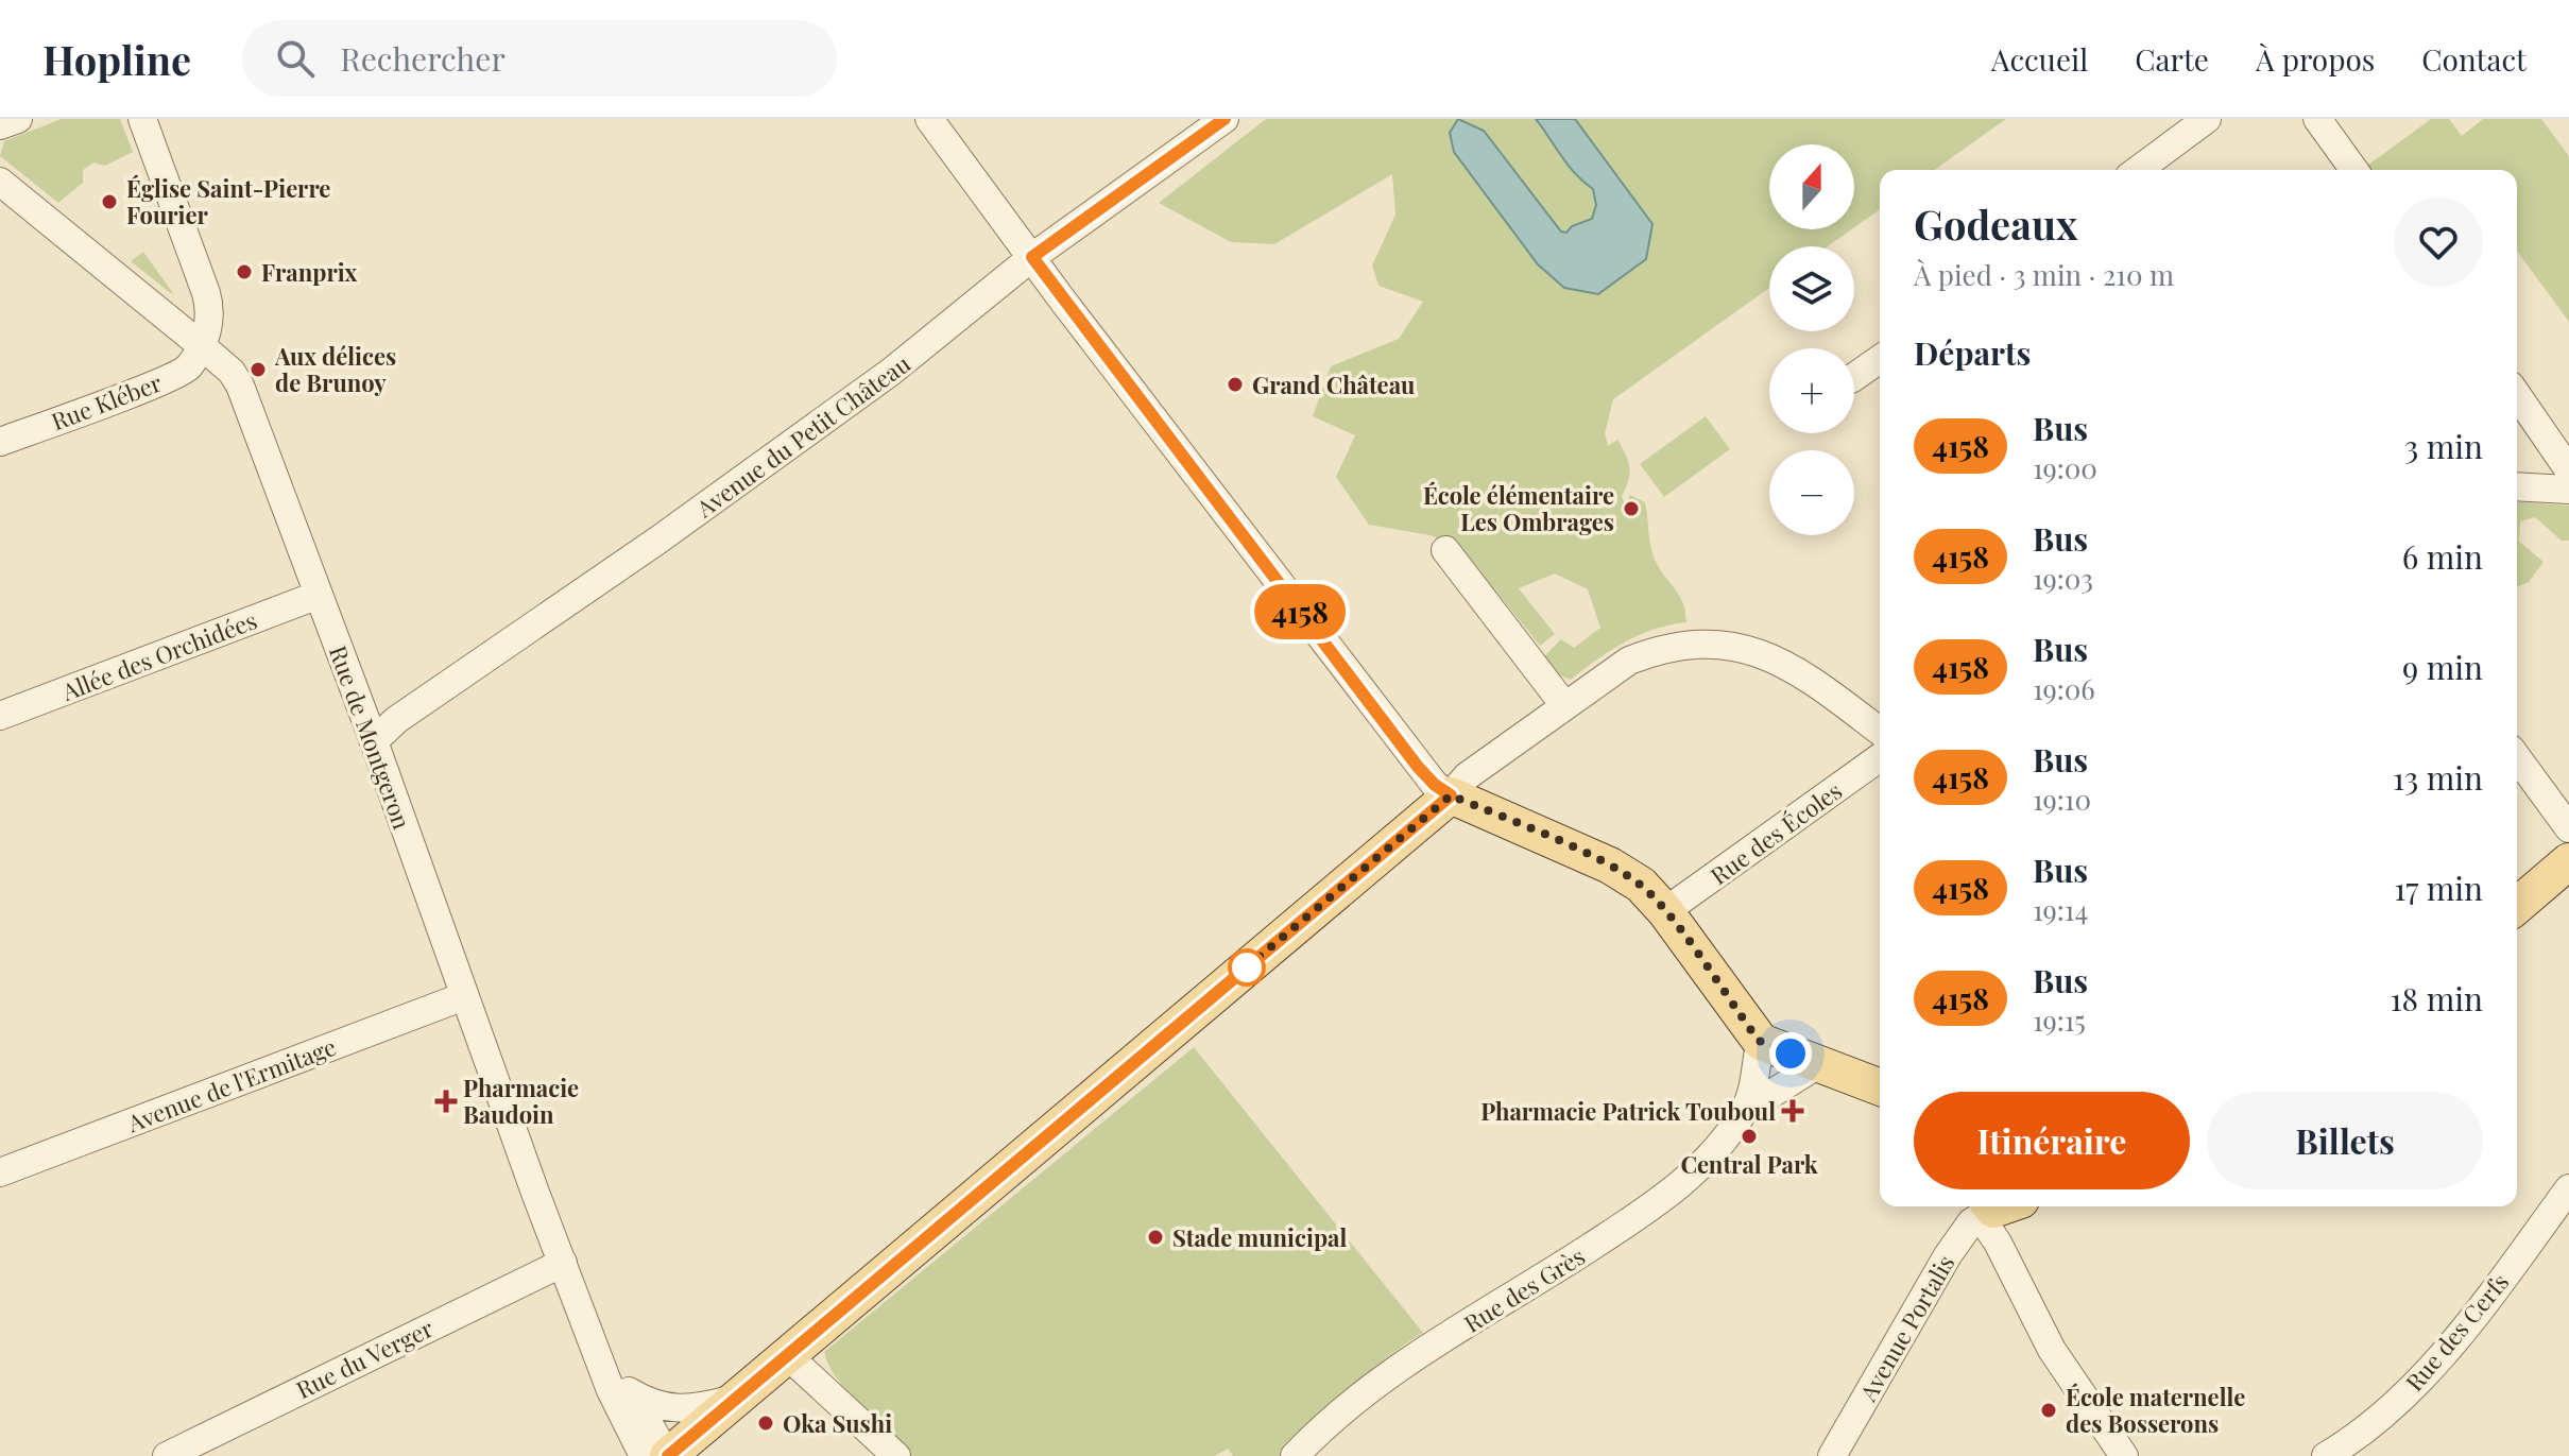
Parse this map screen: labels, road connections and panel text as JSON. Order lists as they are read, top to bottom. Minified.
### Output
{"streets":{"street":["Rue Kléber","Avenue du Petit Château","Allée des Orchidées","Rue de Montgeron","Rue des Écoles","Avenue de l'Ermitage","Rue des Grès","Avenue Portalis","Rue des Cerfs","Rue du Verger"]},"crossings":[["Rue Kléber","Rue de Montgeron"],["Avenue du Petit Château","Rue de Montgeron"],["Allée des Orchidées","Rue de Montgeron"],["Rue de Montgeron","Avenue de l'Ermitage"],["Rue de Montgeron","Rue du Verger"]],"places":{"other":["Église Saint-Pierre Fourier","Franprix","Aux délices de Brunoy","Grand Château","École élémentaire Les Ombrages","Central Park","Stade municipal","École maternelle des Bosserons","Oka Sushi"],"health":["Pharmacie Baudoin","Pharmacie Patrick Touboul"]},"lines":["bus line 4158"],"north":"top","page":{"header":"Hopline","search":"Rechercher","nav":["Accueil","Carte","À propos","Contact"],"on_map":"4158","map_buttons":["+","−"],"heading":[["Godeaux","À pied · 3 min · 210 m"],"Départs"],"list":[{"mark":"4158","name":"Bus","note":"19:00","value":"3 min"},{"mark":"4158","name":"Bus","note":"19:03","value":"6 min"},{"mark":"4158","name":"Bus","note":"19:06","value":"9 min"},{"mark":"4158","name":"Bus","note":"19:10","value":"13 min"},{"mark":"4158","name":"Bus","note":"19:14","value":"17 min"},{"mark":"4158","name":"Bus","note":"19:15","value":"18 min"}],"buttons":["Itinéraire","Billets"]}}
